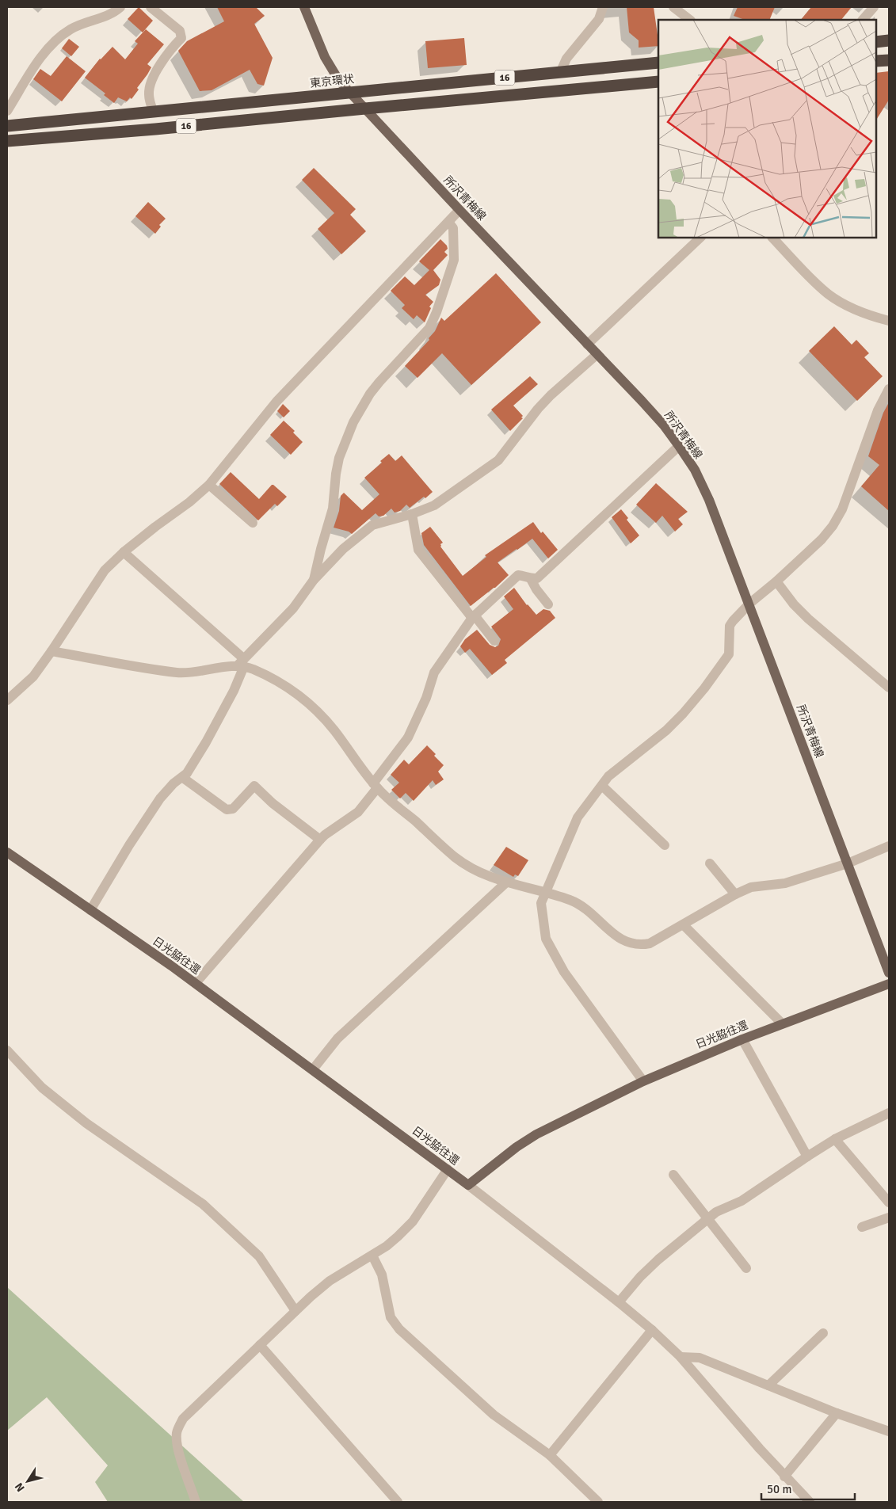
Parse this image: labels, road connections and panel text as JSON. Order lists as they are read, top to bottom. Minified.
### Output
{"streets":{"highway":["16","東京環状"],"main road":["所沢青梅線","日光脇往還"]},"crossings":[["16","所沢青梅線"],["東京環状","所沢青梅線"]],"scale_bar":"50 m","north":"bottom left"}
